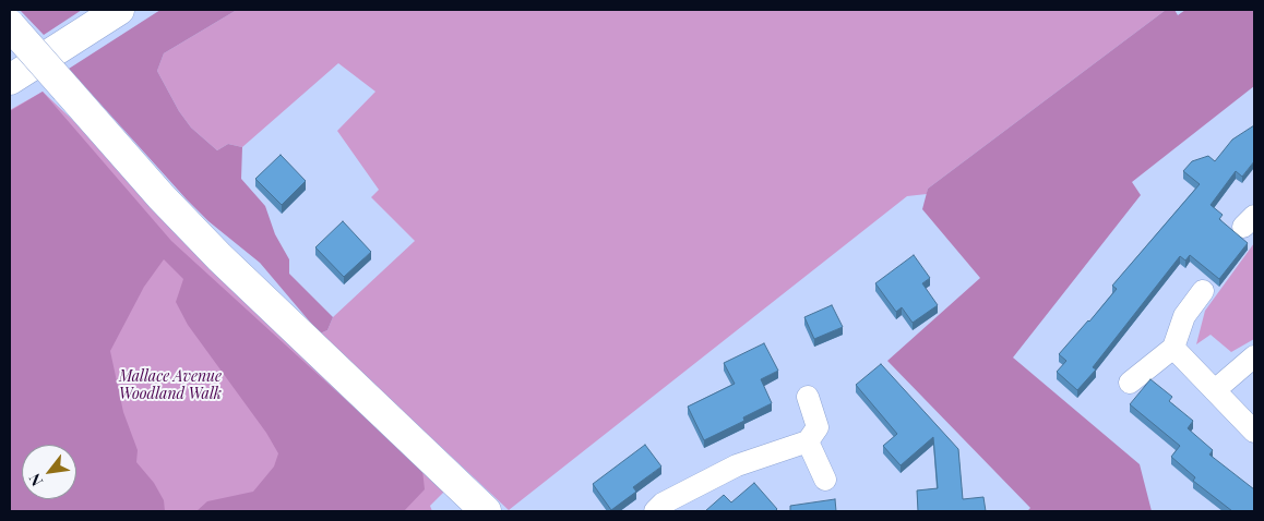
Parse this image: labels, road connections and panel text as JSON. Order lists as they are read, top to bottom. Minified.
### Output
{"parks":["Mallace Avenue Woodland Walk"],"north":"bottom left"}
